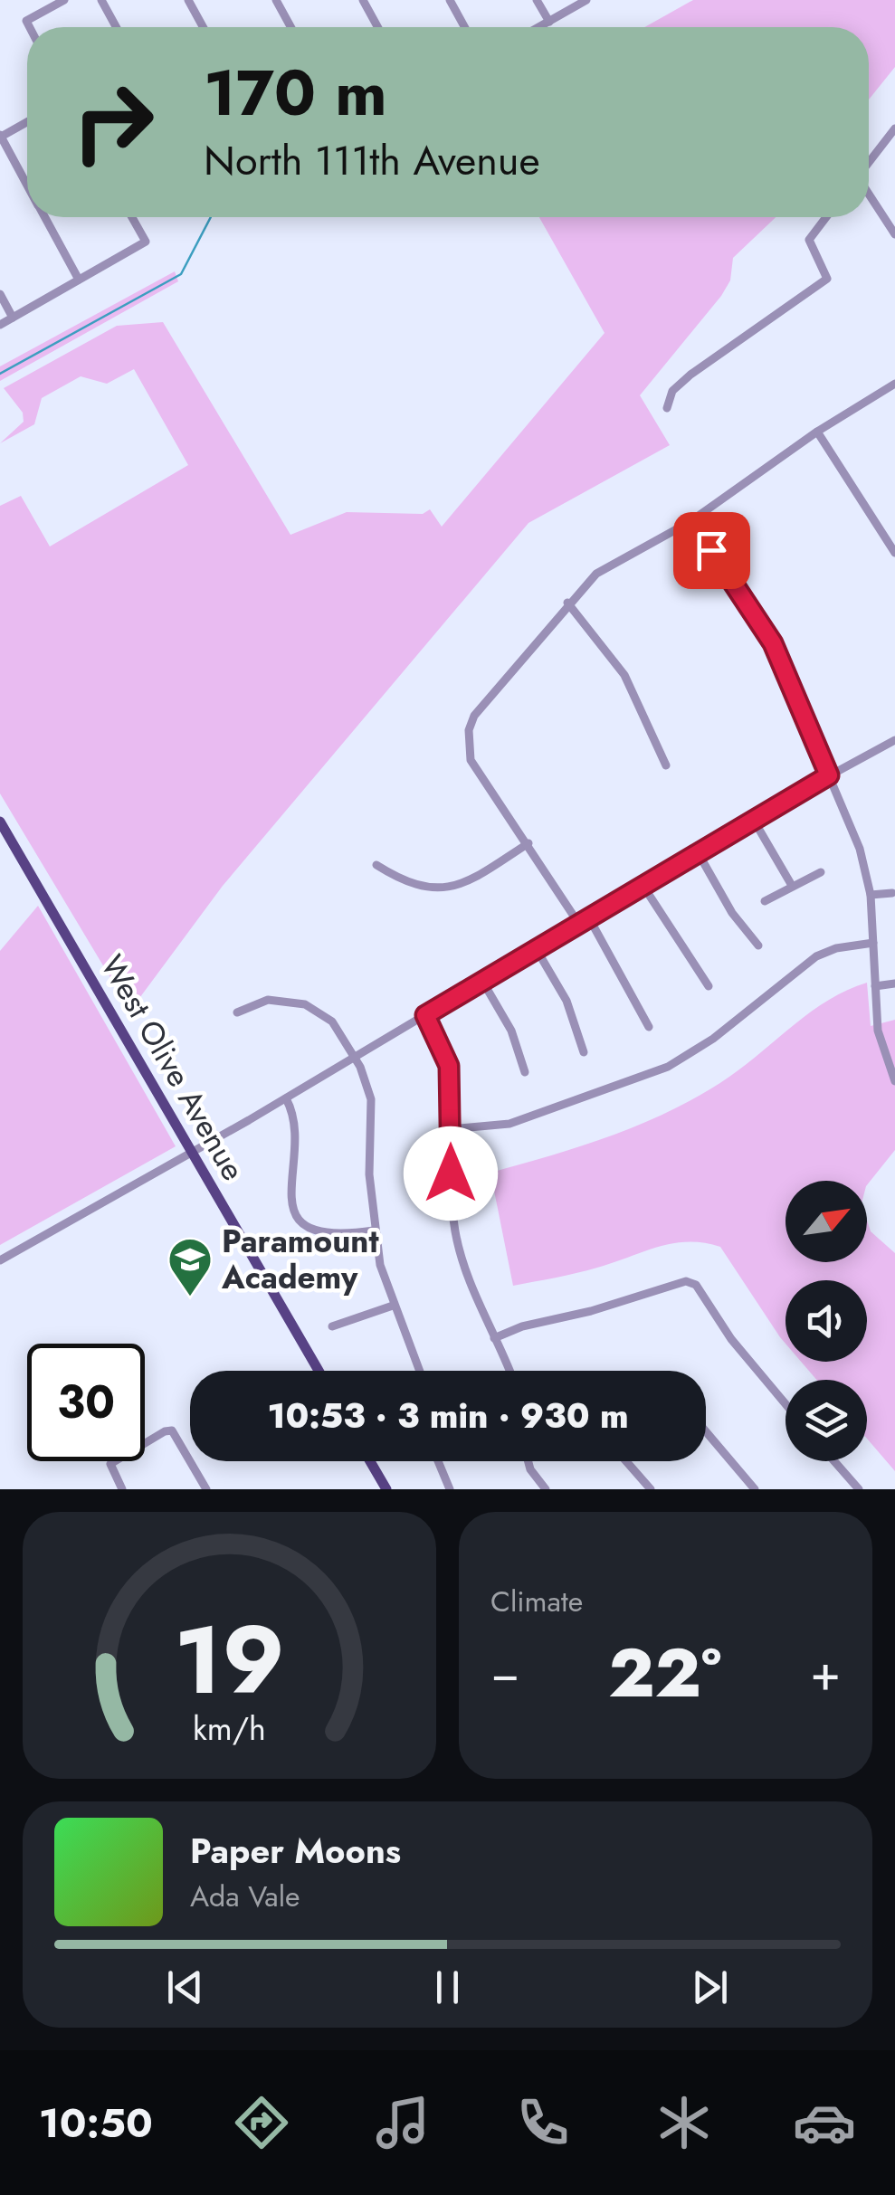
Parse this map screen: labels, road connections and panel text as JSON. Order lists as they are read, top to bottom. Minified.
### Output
{"streets":{"main road":["West Olive Avenue"]},"places":{"school or university":["Paramount Academy"]},"north":"top right","page":{"turn":["170 m","North 111th Avenue"],"limit":"30","trip":"10:53 · 3 min · 930 m","tile":"Climate","heat":["−","22°","+"],"song":["Paper Moons","Ada Vale"],"tabs":"10:50","gauge":["19","km/h"]}}
